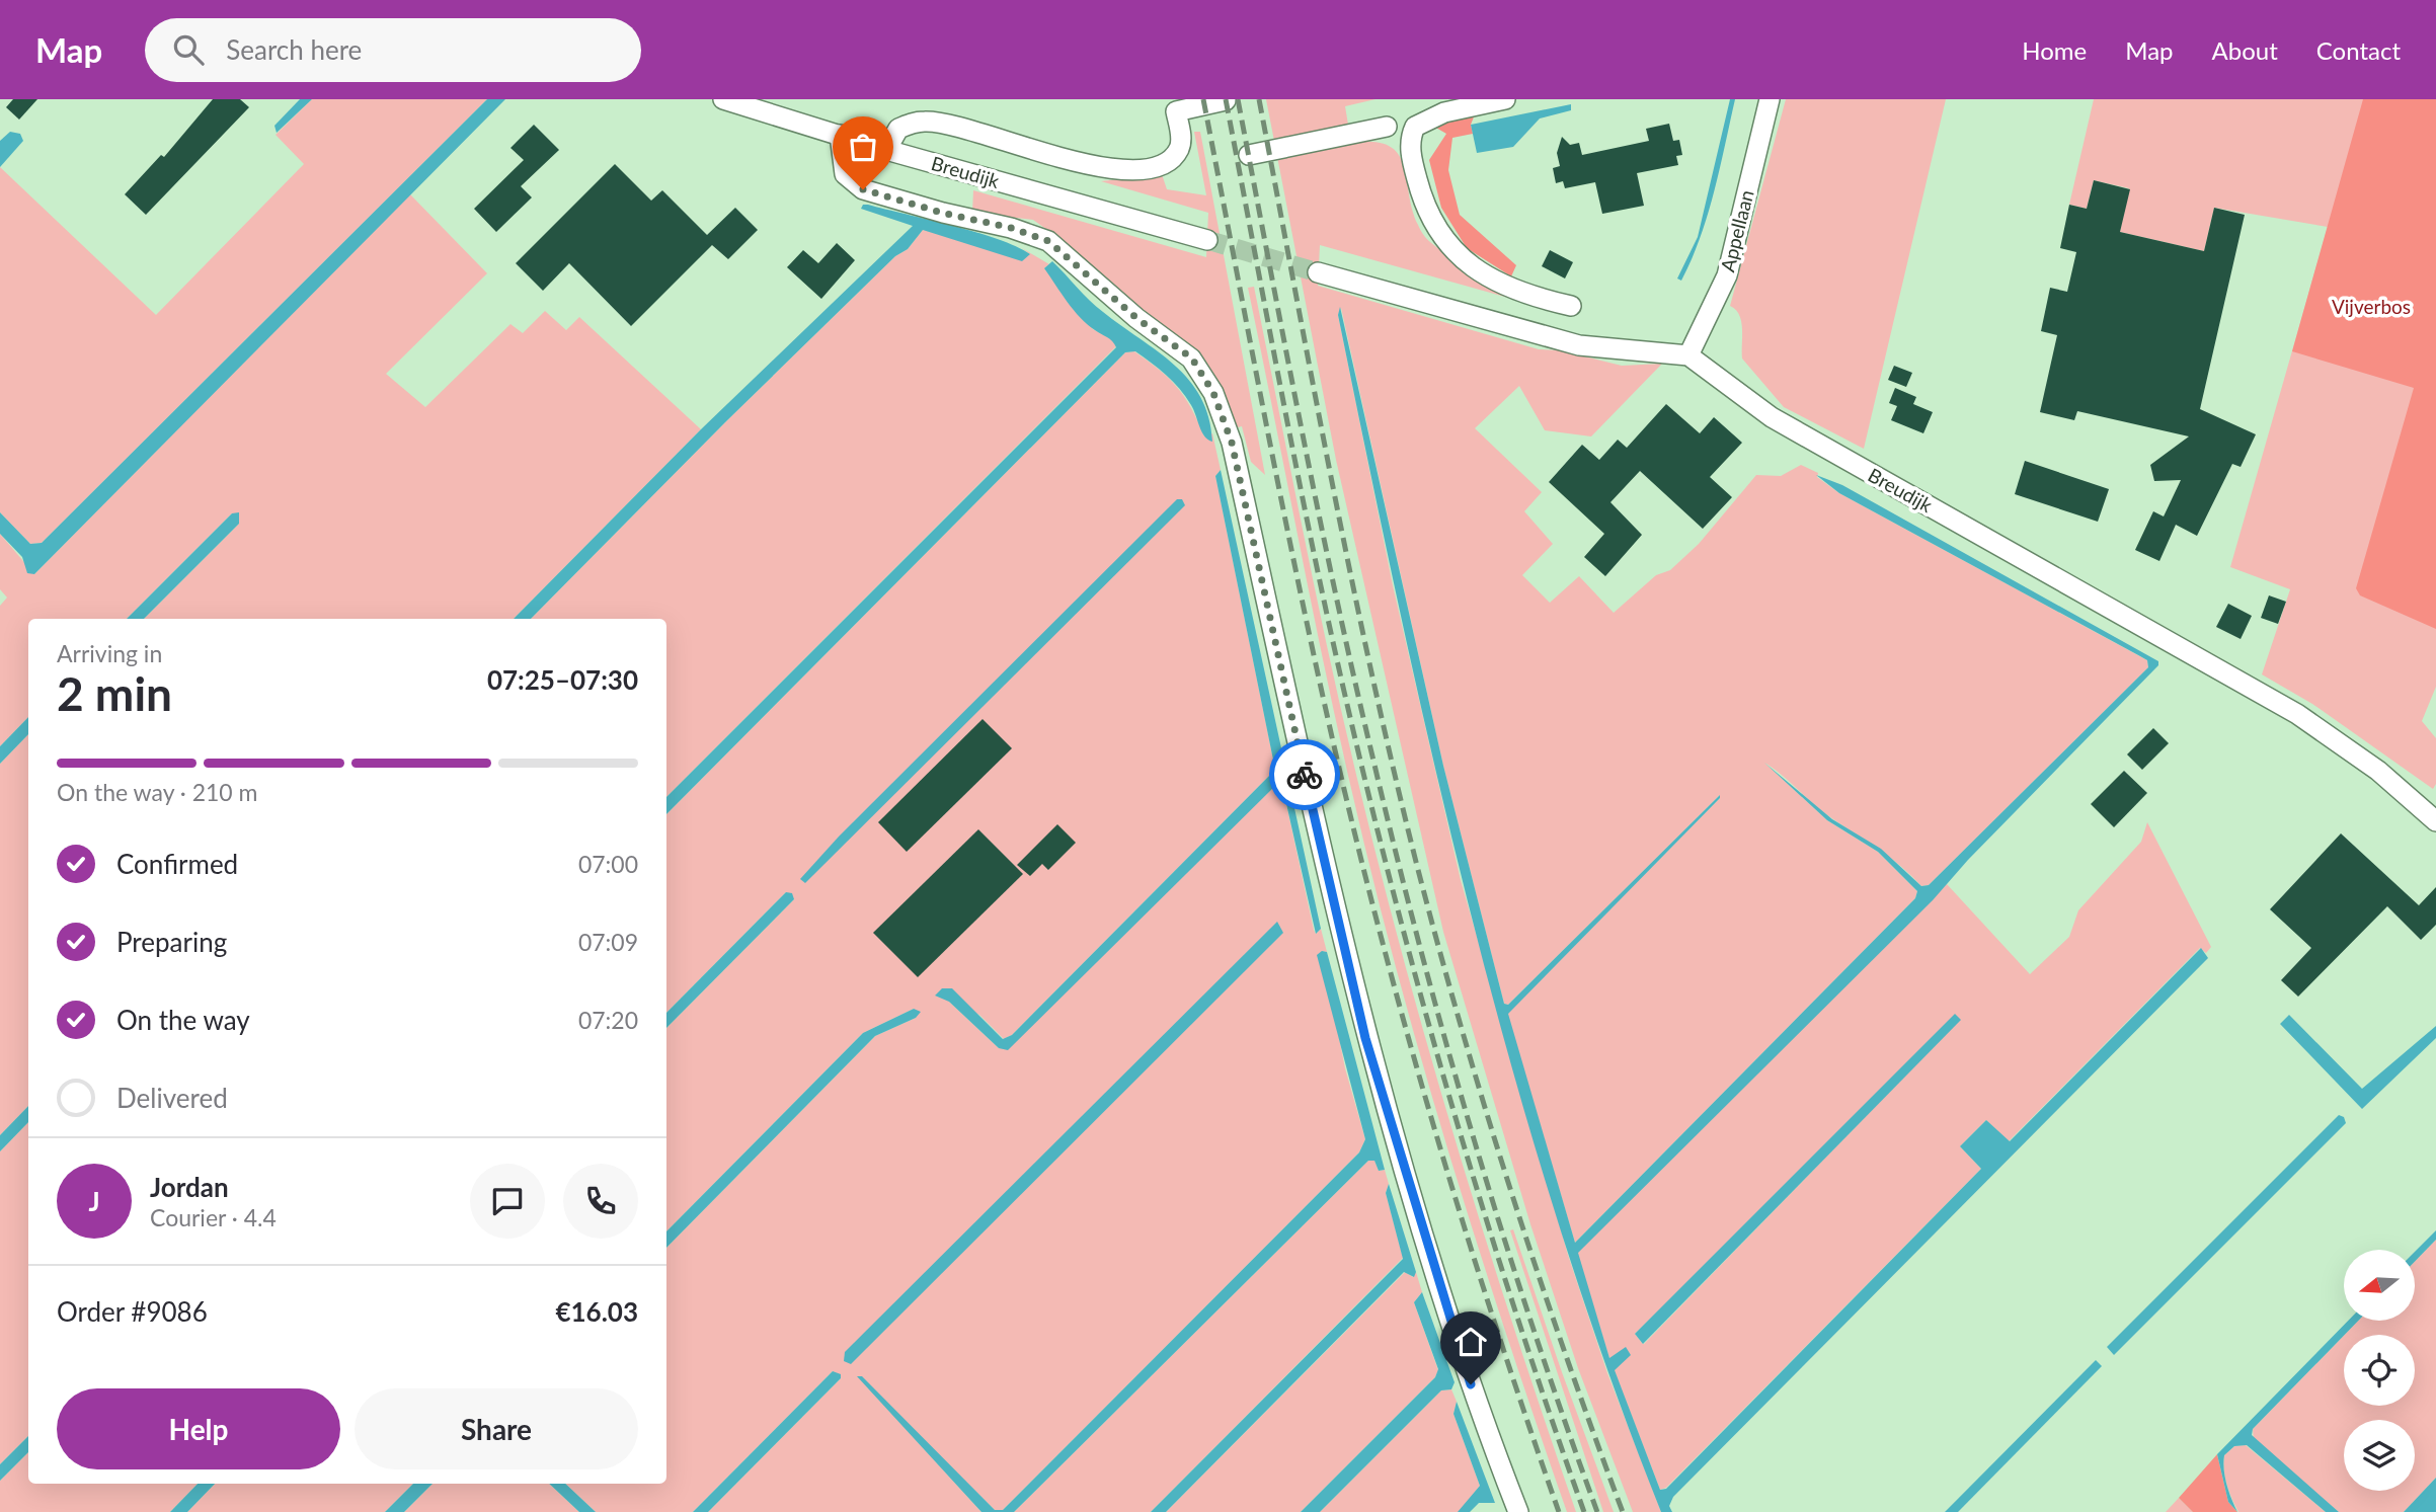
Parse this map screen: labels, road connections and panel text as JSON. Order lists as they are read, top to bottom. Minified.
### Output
{"streets":{"street":["Breudijk","Appellaan"]},"crossings":[["Breudijk","Appellaan"]],"parks":["Vijverbos"],"north":"left","page":{"header":"Map","search":"Search here","nav":["Home","Map","About","Contact"],"heading":["2 min","Arriving in","07:25–07:30"],"panel":["Jordan","Courier · 4.4","Order #9086","€16.03"],"bar":"On the way · 210 m","list":[["Confirmed","07:00"],["Preparing","07:09"],["On the way","07:20"],"Delivered"],"round":"J","buttons":["Help","Share"]}}
